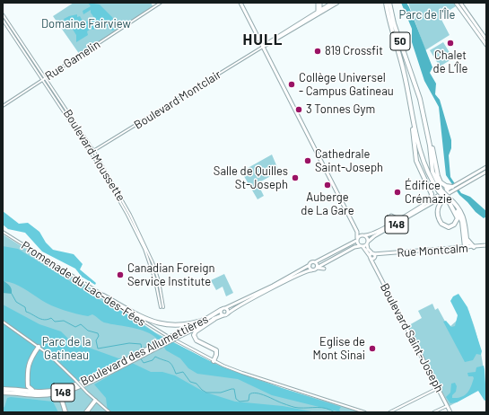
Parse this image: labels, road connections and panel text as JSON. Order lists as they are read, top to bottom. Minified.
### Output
{"streets":{"highway":["50","148","Boulevard des Allumettières"],"main road":["Boulevard Montclair","Rue Montcalm","Boulevard Saint-Joseph"],"street":["Rue Gamelin","Boulevard Moussette","Promenade du Lac-des-Fées"]},"crossings":[["50","148"],["50","Rue Montcalm"],["Rue Gamelin","Boulevard Moussette"],["Boulevard Montclair","Boulevard Moussette"],["148","Boulevard Saint-Joseph"],["Rue Montcalm","Boulevard Saint-Joseph"]],"districts":["HULL"],"parks":["Parc de l'Île","Domaine Fairview","Parc de la Gatineau"],"places":["Chalet de L’Île","819 Crossfit","Collège Universel - Campus Gatineau","3 Tonnes Gym","Cathedrale Saint-Joseph","Salle de Quilles St-Joseph","Auberge de La Gare","Édifice Crémazie","Canadian Foreign Service Institute","Eglise de Mont Sinai"]}
